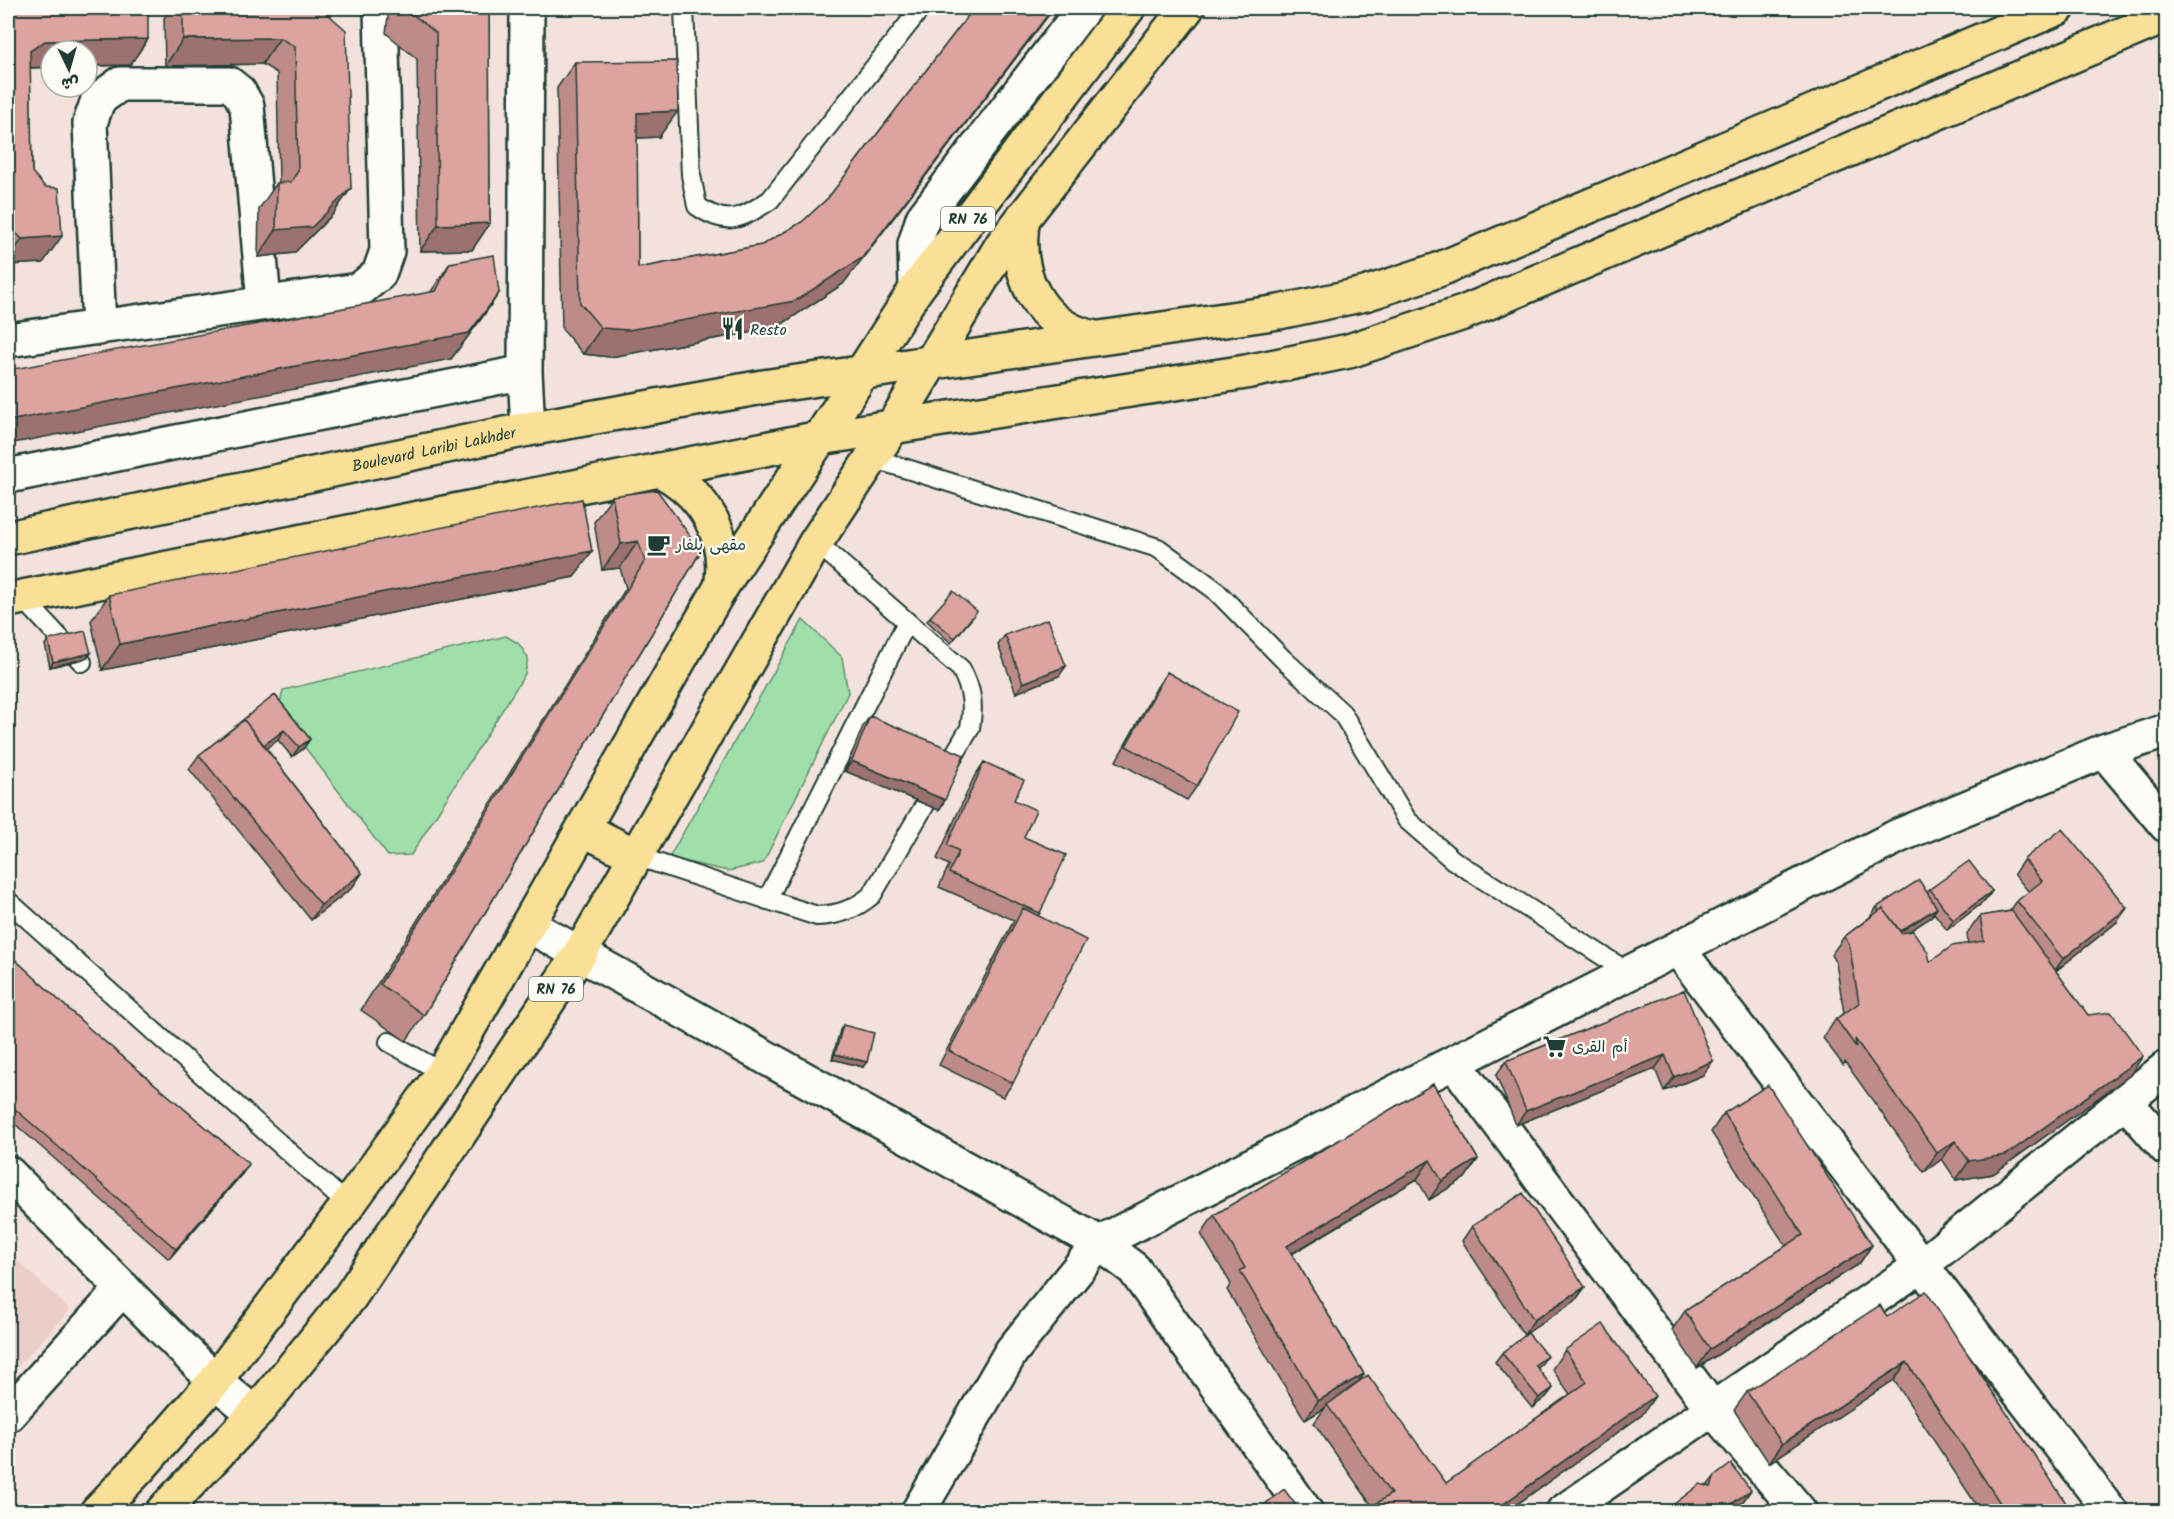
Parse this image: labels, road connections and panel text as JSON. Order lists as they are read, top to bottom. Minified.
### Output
{"streets":{"main road":["RN 76","Boulevard Laribi Lakhder"]},"crossings":[["RN 76","Boulevard Laribi Lakhder"]],"places":{"restaurant":["Resto"],"cafe":["مقهى بلفار"],"supermarket":["أم القرى"]},"north":"bottom"}
